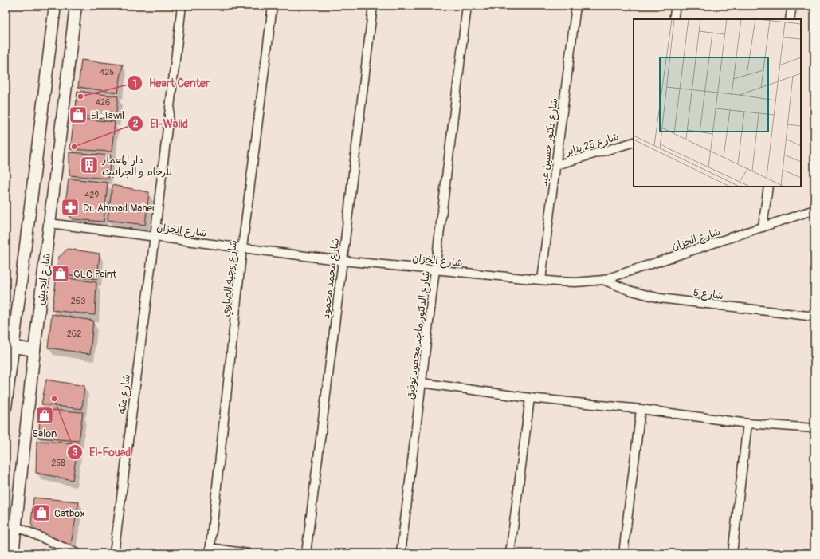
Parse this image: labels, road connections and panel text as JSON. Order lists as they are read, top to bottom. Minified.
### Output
{"streets":{"street":["شارع دكتور حسين عيد","شارع 25 يناير","شارع الخزان","شارع وجيه الصاوي","شارع محمد محمود","شارع الجيش","شارع 5","شارع الدكتور ماجد محمود توفيق","شارع مكه"]},"crossings":[["شارع دكتور حسين عيد","شارع 25 يناير"],["شارع دكتور حسين عيد","شارع الخزان"],["شارع الخزان","شارع وجيه الصاوي"],["شارع الخزان","شارع محمد محمود"],["شارع الخزان","شارع الجيش"],["شارع الخزان","شارع 5"],["شارع الخزان","شارع الدكتور ماجد محمود توفيق"],["شارع الخزان","شارع مكه"]],"places":{"other":["Heart Center","El-Walid","El-Fouad"],"shop":["El-Tawil","GLC Paint","Salon","Catbox"],"building":["دار المعمار للرخام و الجرانبت"],"pharmacy":["Dr. Ahmad Maher"]},"house_numbers":["425","426","429","263","262","258"]}
